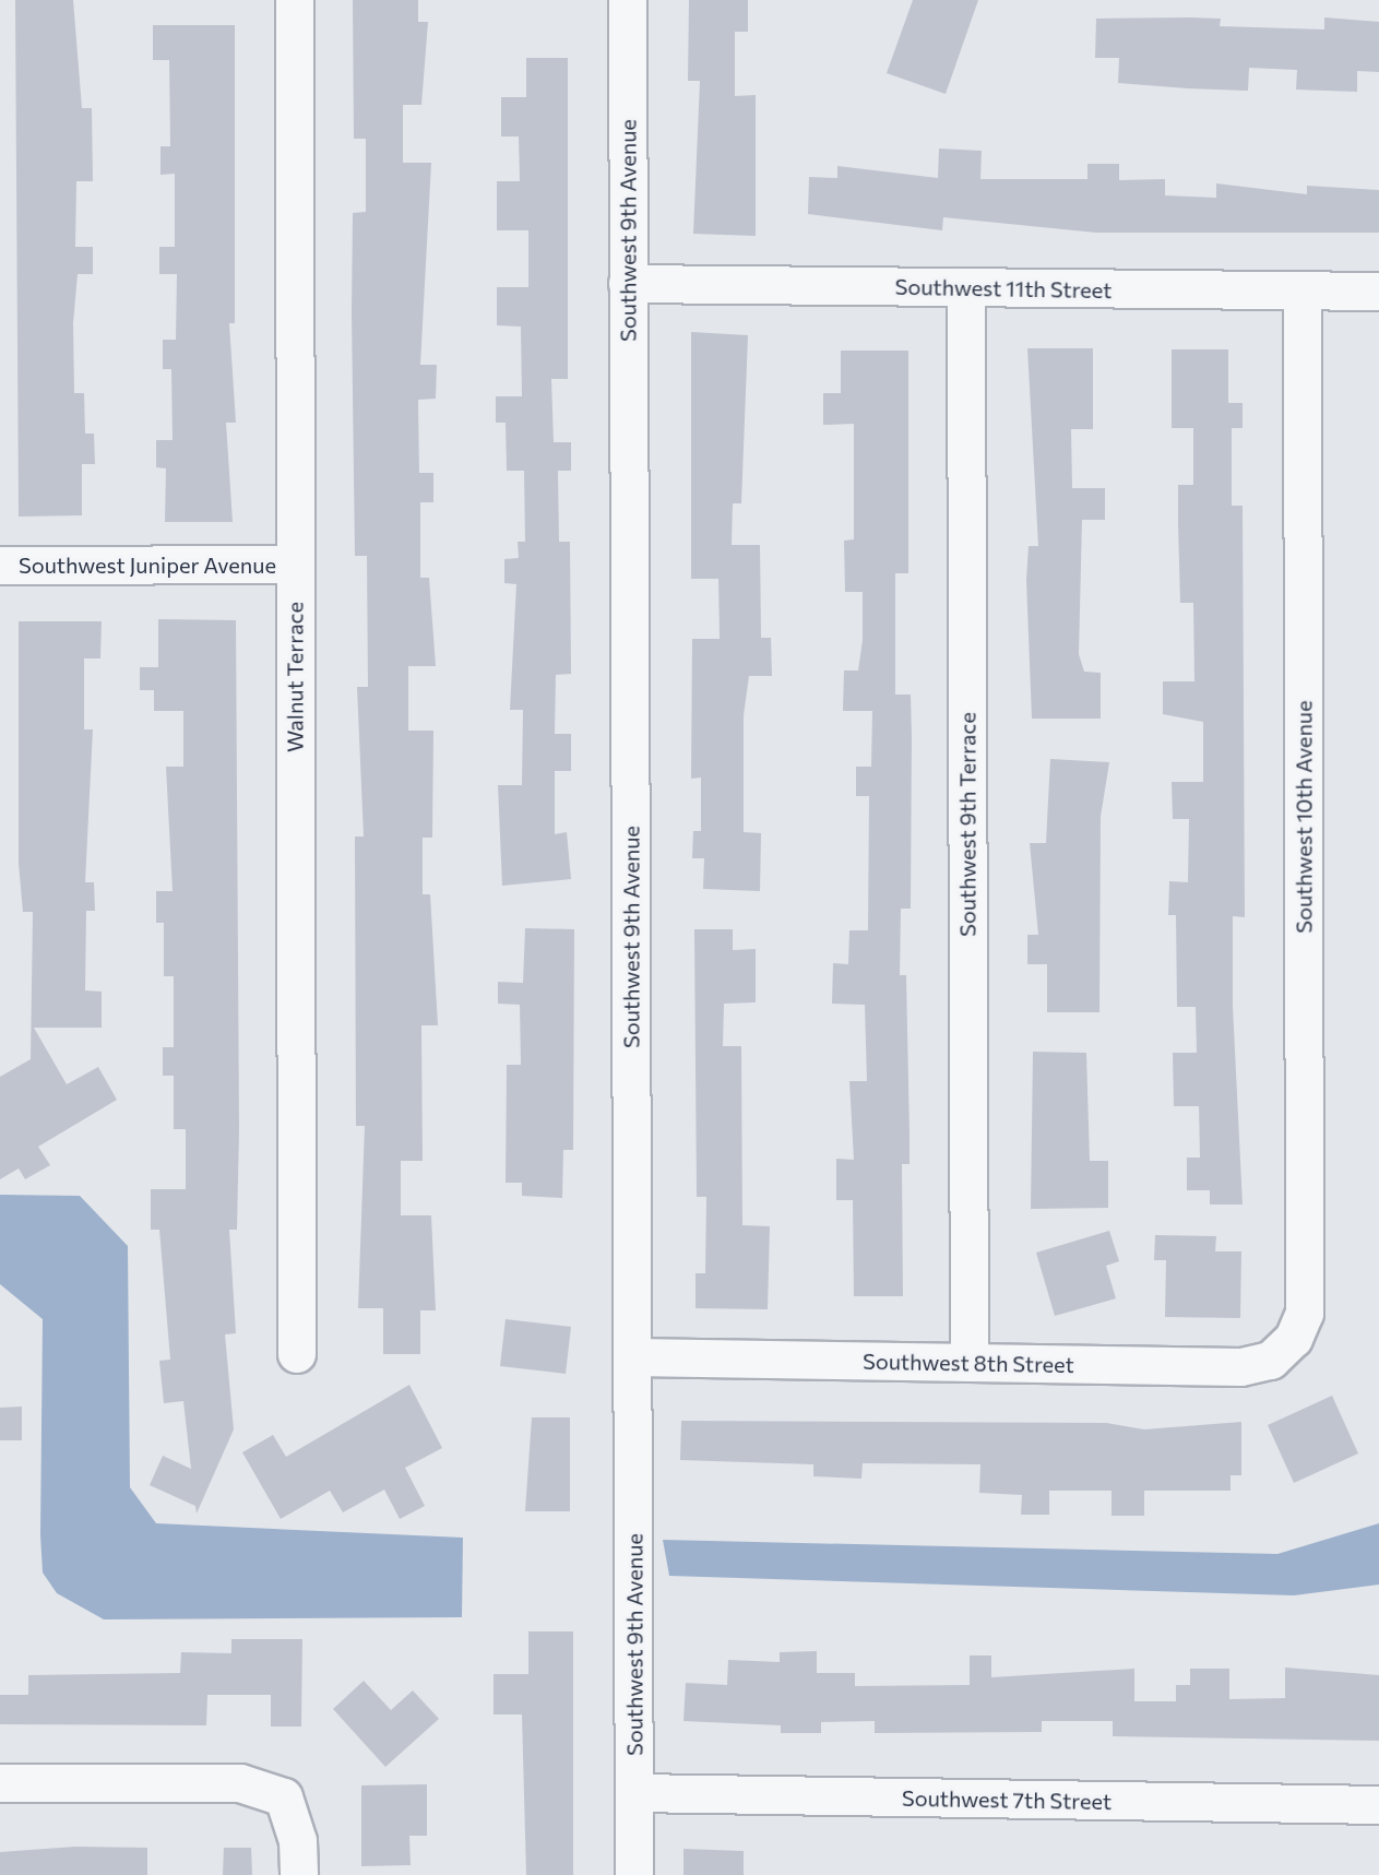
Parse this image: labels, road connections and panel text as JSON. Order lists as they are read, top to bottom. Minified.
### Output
{"streets":{"street":["Southwest 9th Avenue","Southwest 11th Street","Southwest Juniper Avenue","Walnut Terrace","Southwest 10th Avenue","Southwest 9th Terrace","Southwest 8th Street","Southwest 7th Street"]},"crossings":[["Southwest 9th Avenue","Southwest 11th Street"],["Southwest 9th Avenue","Southwest 8th Street"],["Southwest 9th Avenue","Southwest 7th Street"],["Southwest 11th Street","Southwest 10th Avenue"],["Southwest 11th Street","Southwest 9th Terrace"],["Southwest Juniper Avenue","Walnut Terrace"],["Southwest 10th Avenue","Southwest 8th Street"],["Southwest 9th Terrace","Southwest 8th Street"]]}
